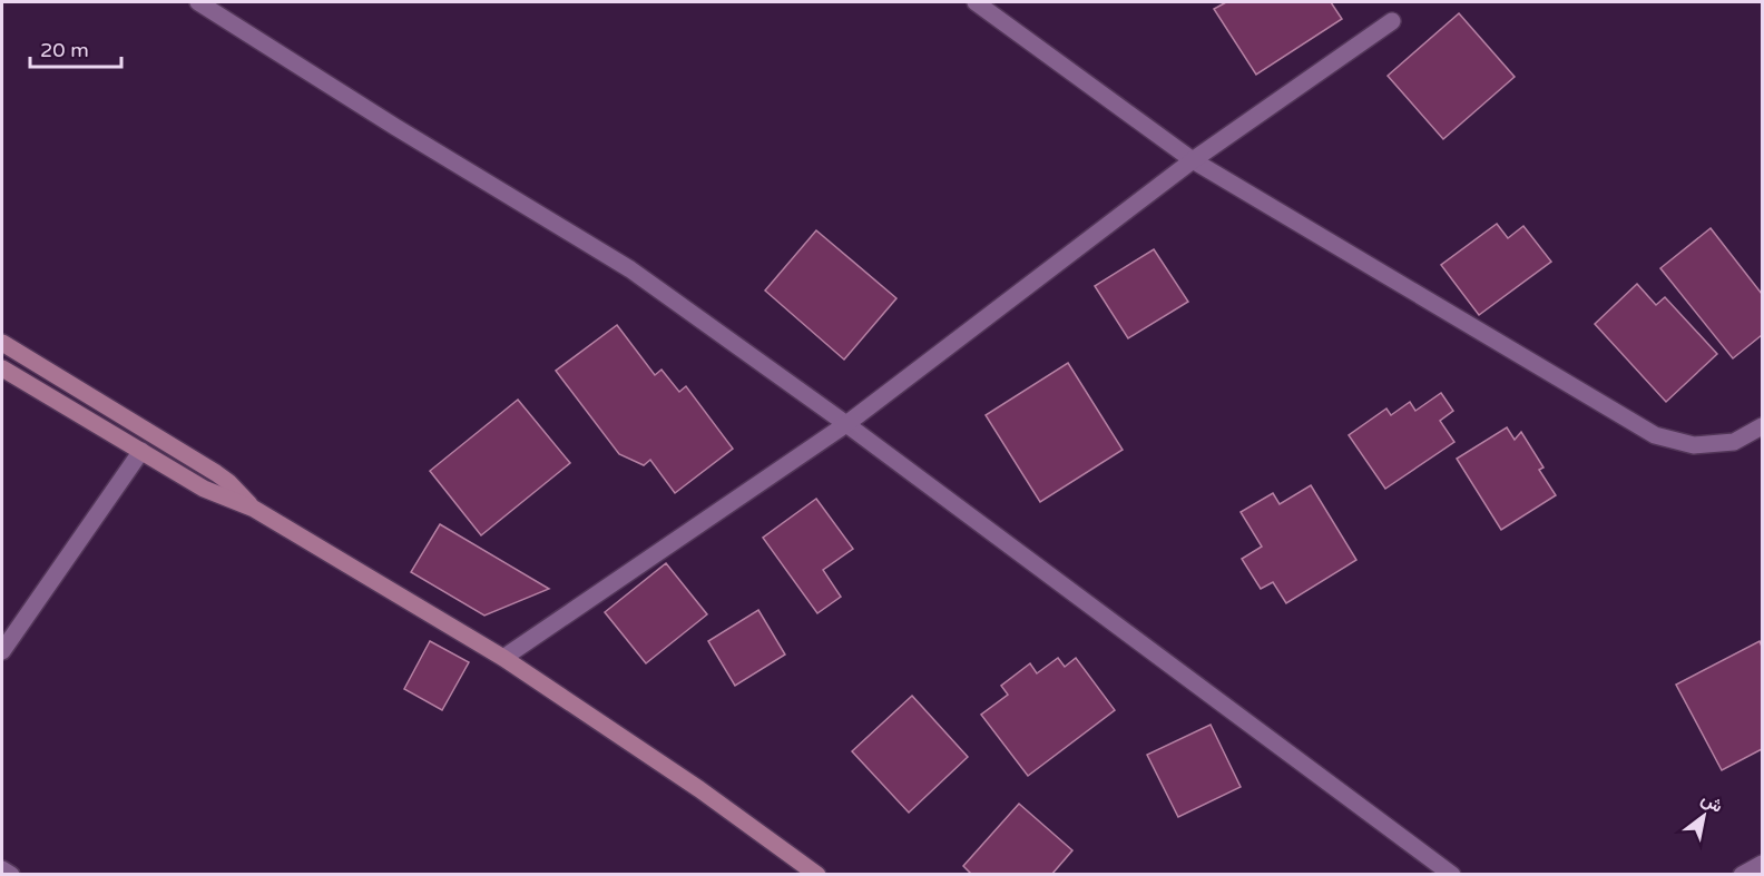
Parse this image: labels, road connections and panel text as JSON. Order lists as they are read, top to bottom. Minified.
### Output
{"scale_bar":"20 m","north":"top right"}
